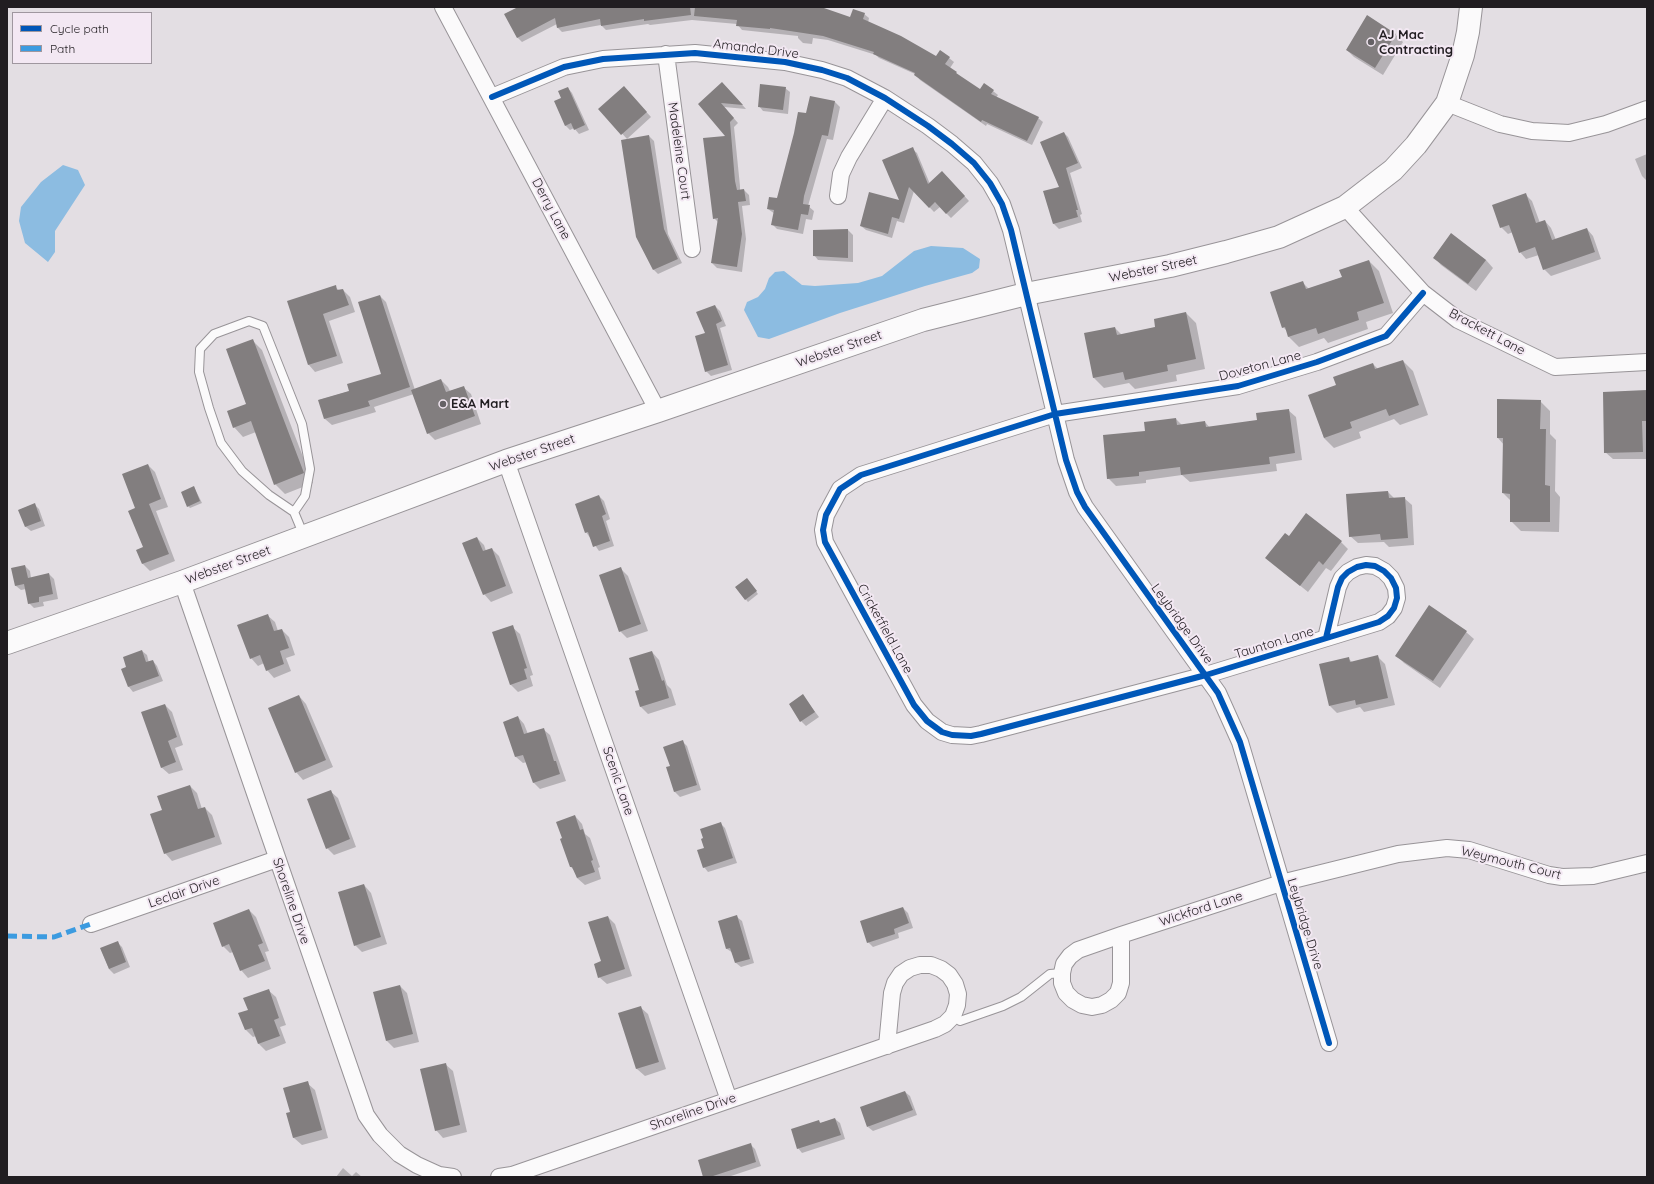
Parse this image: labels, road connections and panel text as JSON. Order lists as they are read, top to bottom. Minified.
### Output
{"streets":{"main road":["Webster Street"],"street":["Amanda Drive","Madeleine Court","Derry Lane","Brackett Lane","Doveton Lane","Leybridge Drive","Cricketfield Lane","Taunton Lane","Scenic Lane","Weymouth Court","Leclair Drive","Shoreline Drive","Wickford Lane"]},"crossings":[["Amanda Drive","Madeleine Court"],["Amanda Drive","Derry Lane"],["Amanda Drive","Webster Street"],["Amanda Drive","Leybridge Drive"],["Derry Lane","Webster Street"],["Webster Street","Brackett Lane"],["Webster Street","Leybridge Drive"],["Webster Street","Scenic Lane"],["Webster Street","Shoreline Drive"],["Brackett Lane","Doveton Lane"],["Doveton Lane","Leybridge Drive"],["Doveton Lane","Cricketfield Lane"],["Leybridge Drive","Cricketfield Lane"],["Leybridge Drive","Taunton Lane"],["Leybridge Drive","Weymouth Court"],["Leybridge Drive","Wickford Lane"],["Cricketfield Lane","Taunton Lane"],["Scenic Lane","Shoreline Drive"],["Weymouth Court","Wickford Lane"],["Leclair Drive","Shoreline Drive"]],"places":["AJ Mac Contracting","E&A Mart"],"legend":["Cycle path","Path"]}
